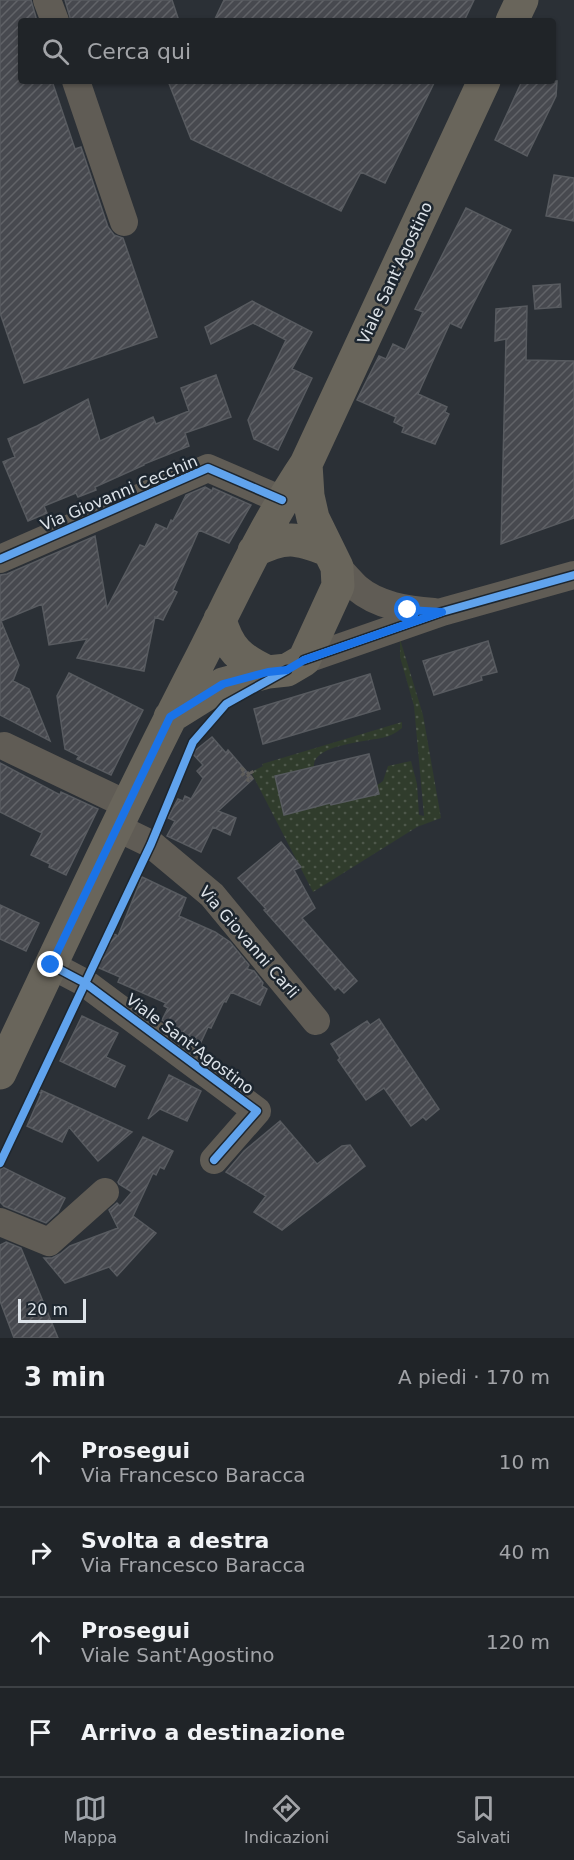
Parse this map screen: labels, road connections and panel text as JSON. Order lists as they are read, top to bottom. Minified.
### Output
{"streets":{"main road":["Viale Sant'Agostino"],"street":["Via Giovanni Cecchin","Via Giovanni Carli"]},"crossings":[["Viale Sant'Agostino","Via Giovanni Cecchin"],["Viale Sant'Agostino","Via Giovanni Carli"]],"scale_bar":"20 m","page":{"search":"Cerca qui","scale":"20 m","heading":["3 min","A piedi · 170 m"],"list":[["Prosegui","Via Francesco Baracca","10 m"],["Svolta a destra","Via Francesco Baracca","40 m"],["Prosegui","Viale Sant'Agostino","120 m"],"Arrivo a destinazione"],"nav":["Mappa","Indicazioni","Salvati"]}}
